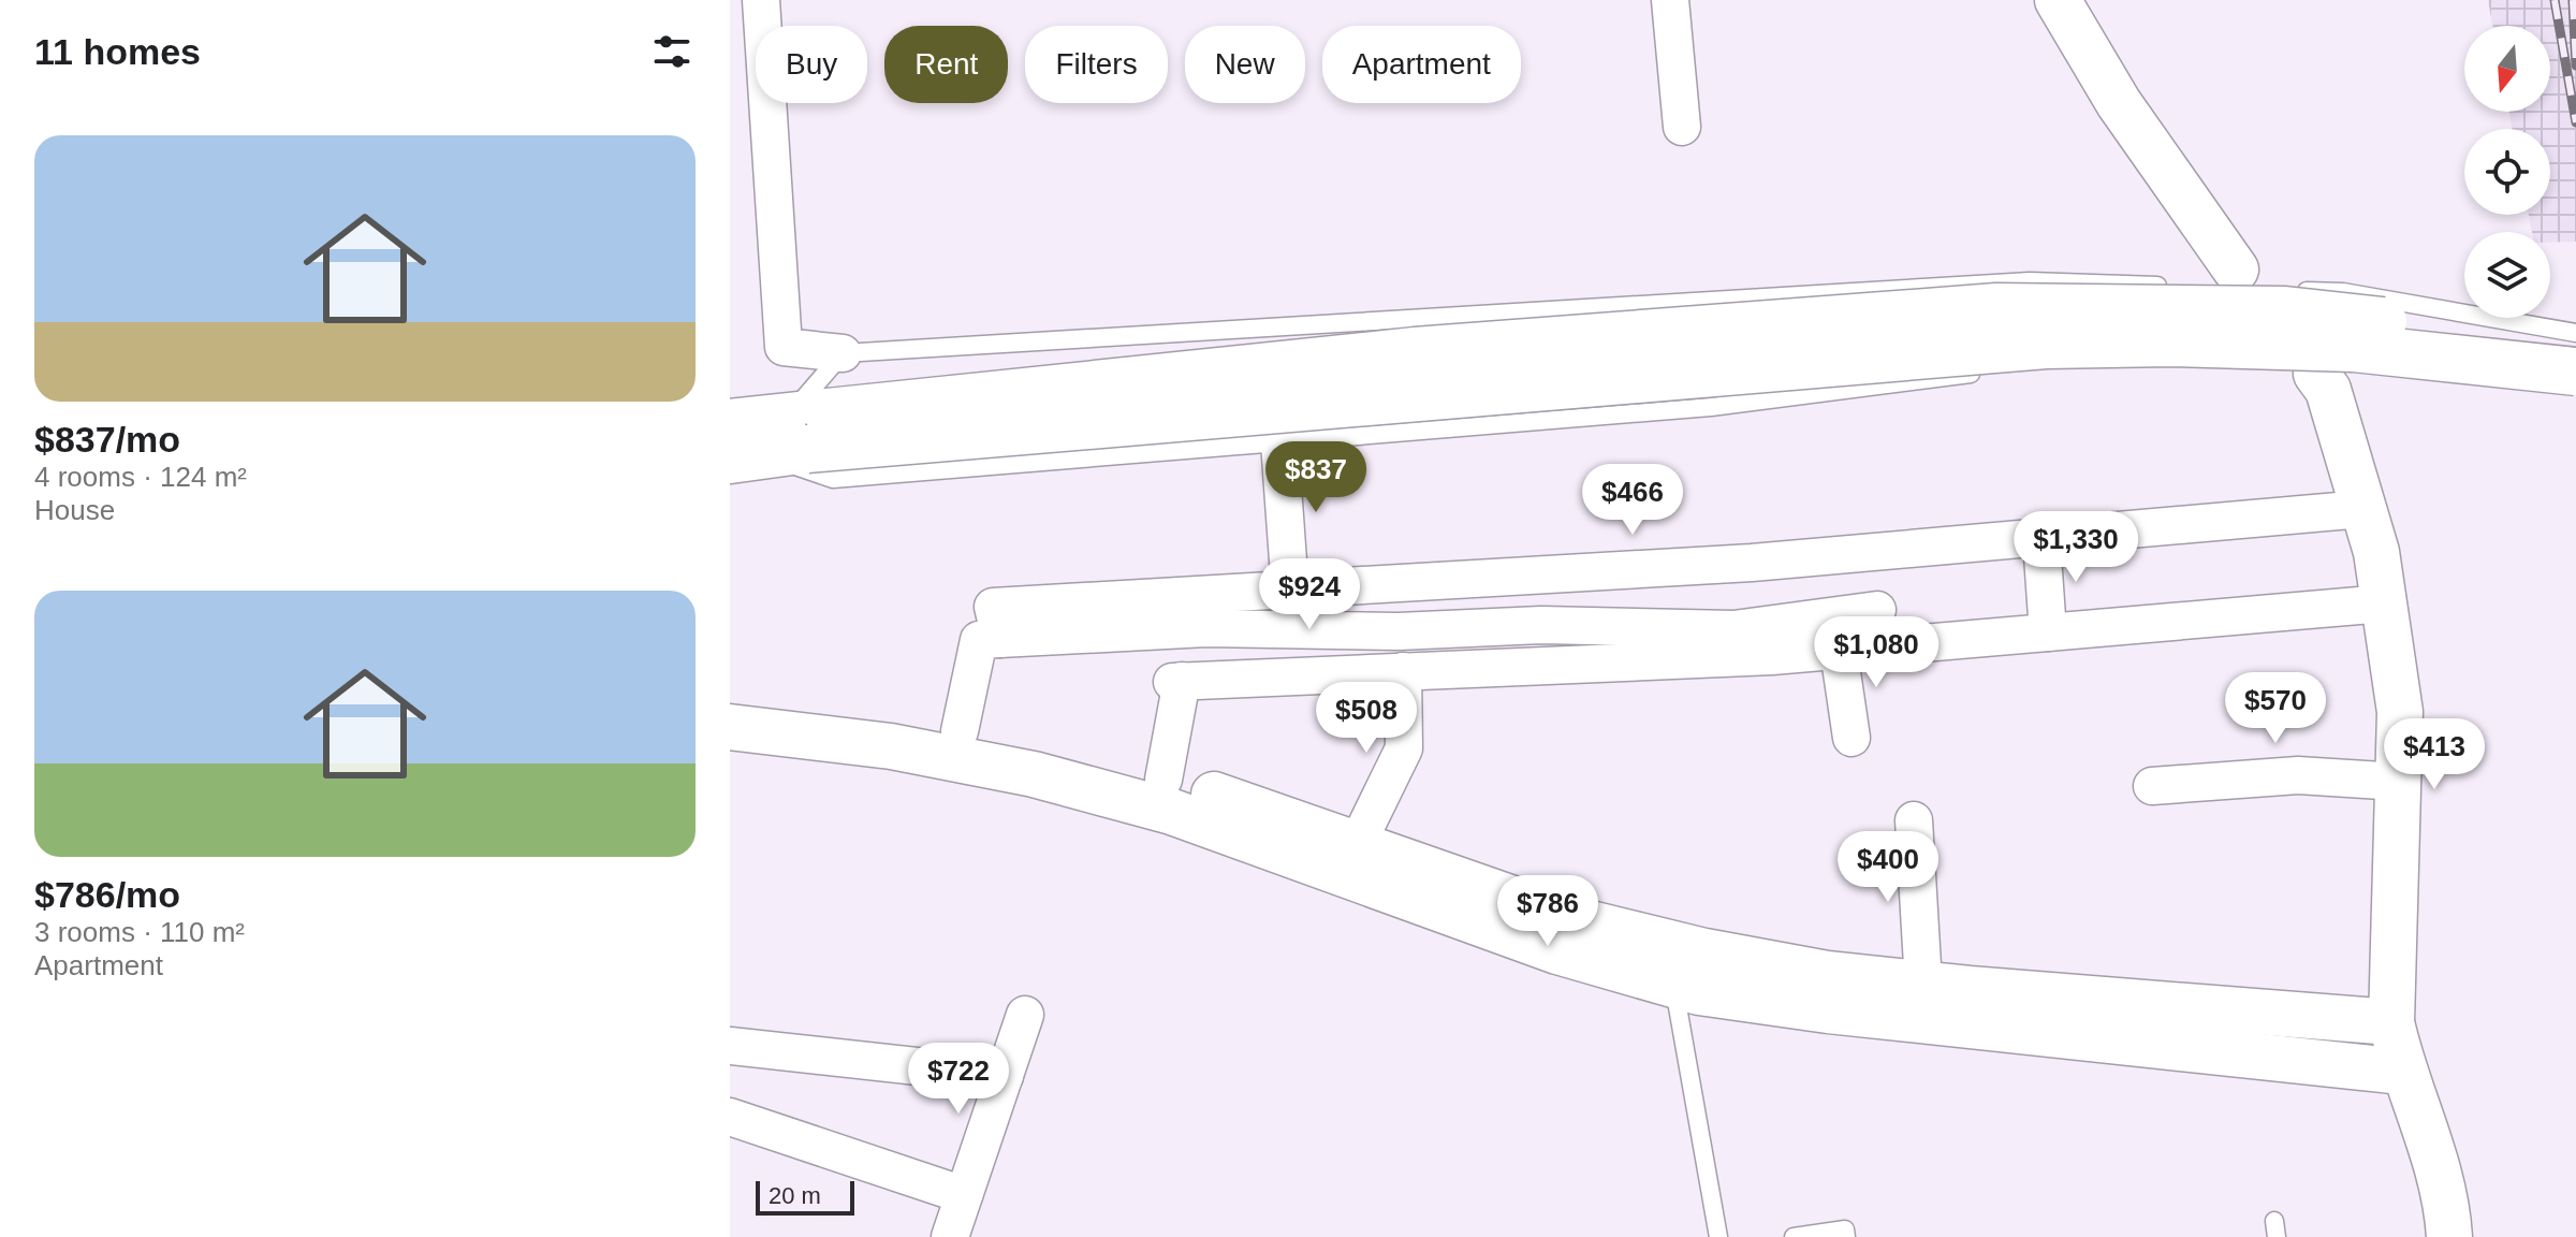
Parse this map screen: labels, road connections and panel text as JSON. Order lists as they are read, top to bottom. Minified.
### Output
{"scale_bar":"20 m","north":"bottom","page":{"heading":"11 homes","chip":["Buy","Rent","Filters","New","Apartment"],"list":[{"name":"$837/mo","note":"4 rooms · 124 m² · House"},{"name":"$786/mo","note":"3 rooms · 110 m² · Apartment"}],"price":["$837","$466","$1,330","$924","$1,080","$570","$508","$413","$400","$786","$722"],"scale":"20 m"}}
